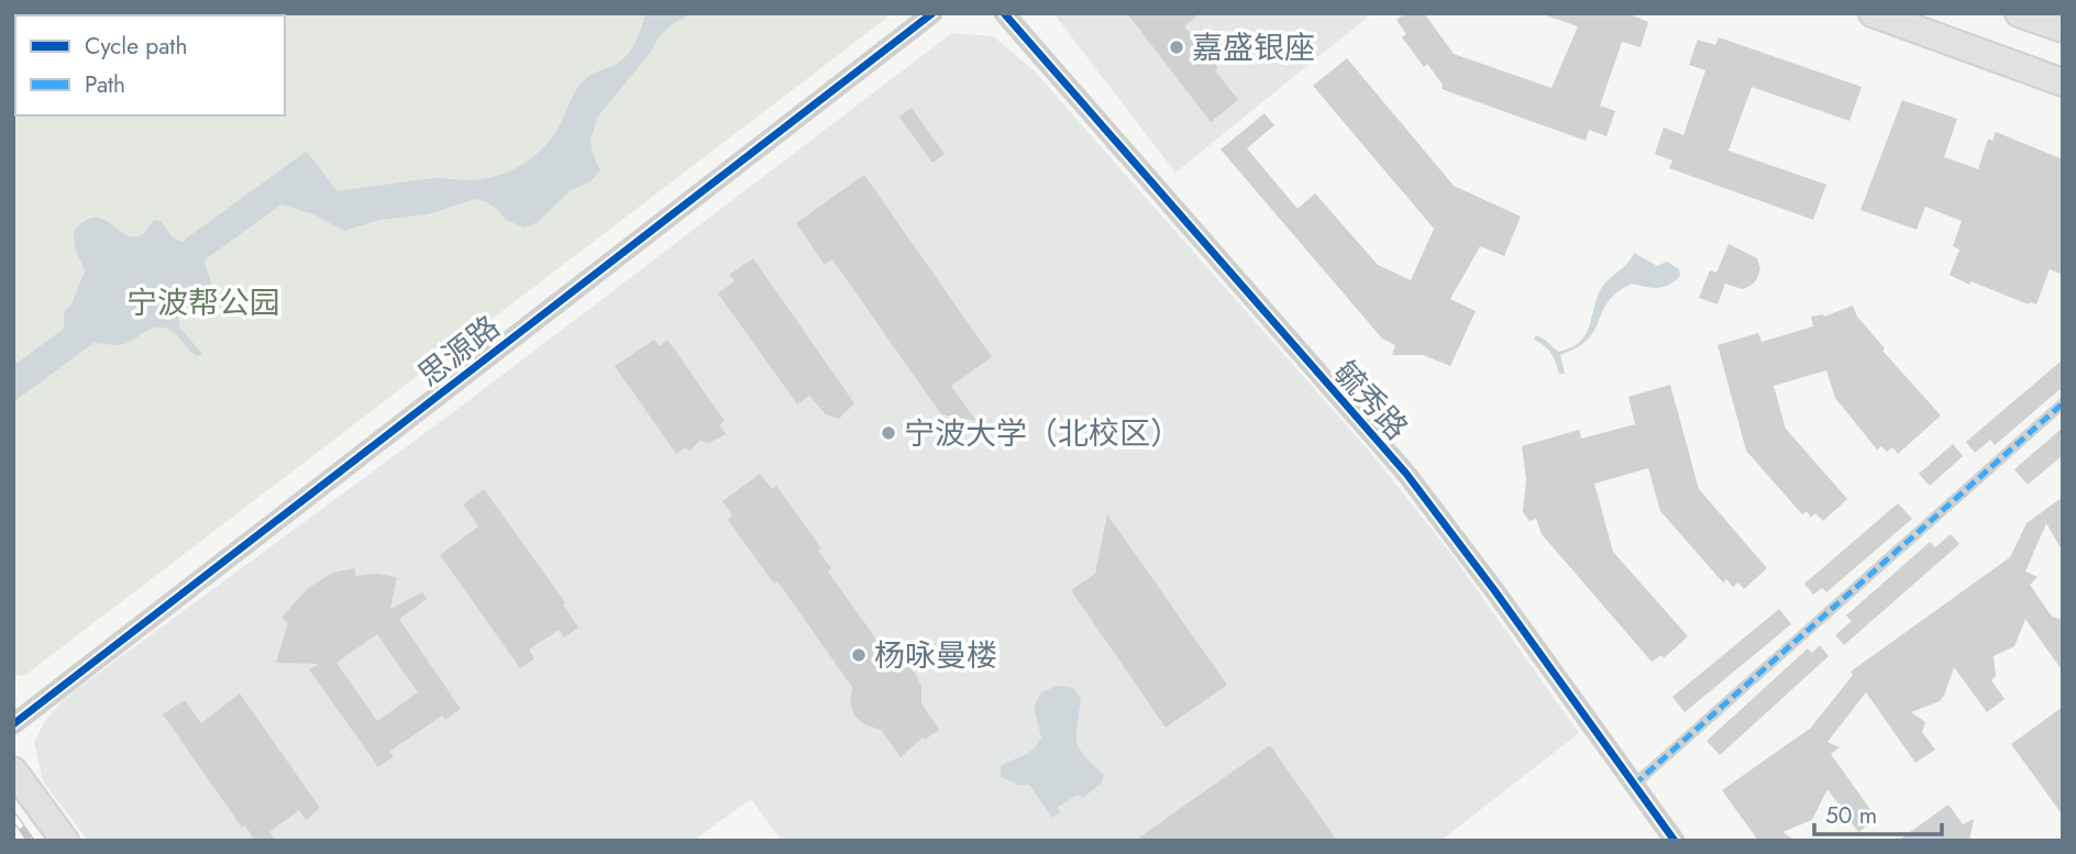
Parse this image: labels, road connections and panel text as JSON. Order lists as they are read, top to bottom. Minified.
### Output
{"streets":{"street":["思源路","毓秀路"]},"parks":["宁波帮公园"],"places":["嘉盛银座","宁波大学（北校区）","杨咏曼楼"],"legend":["Cycle path","Path"],"scale_bar":"50 m"}
